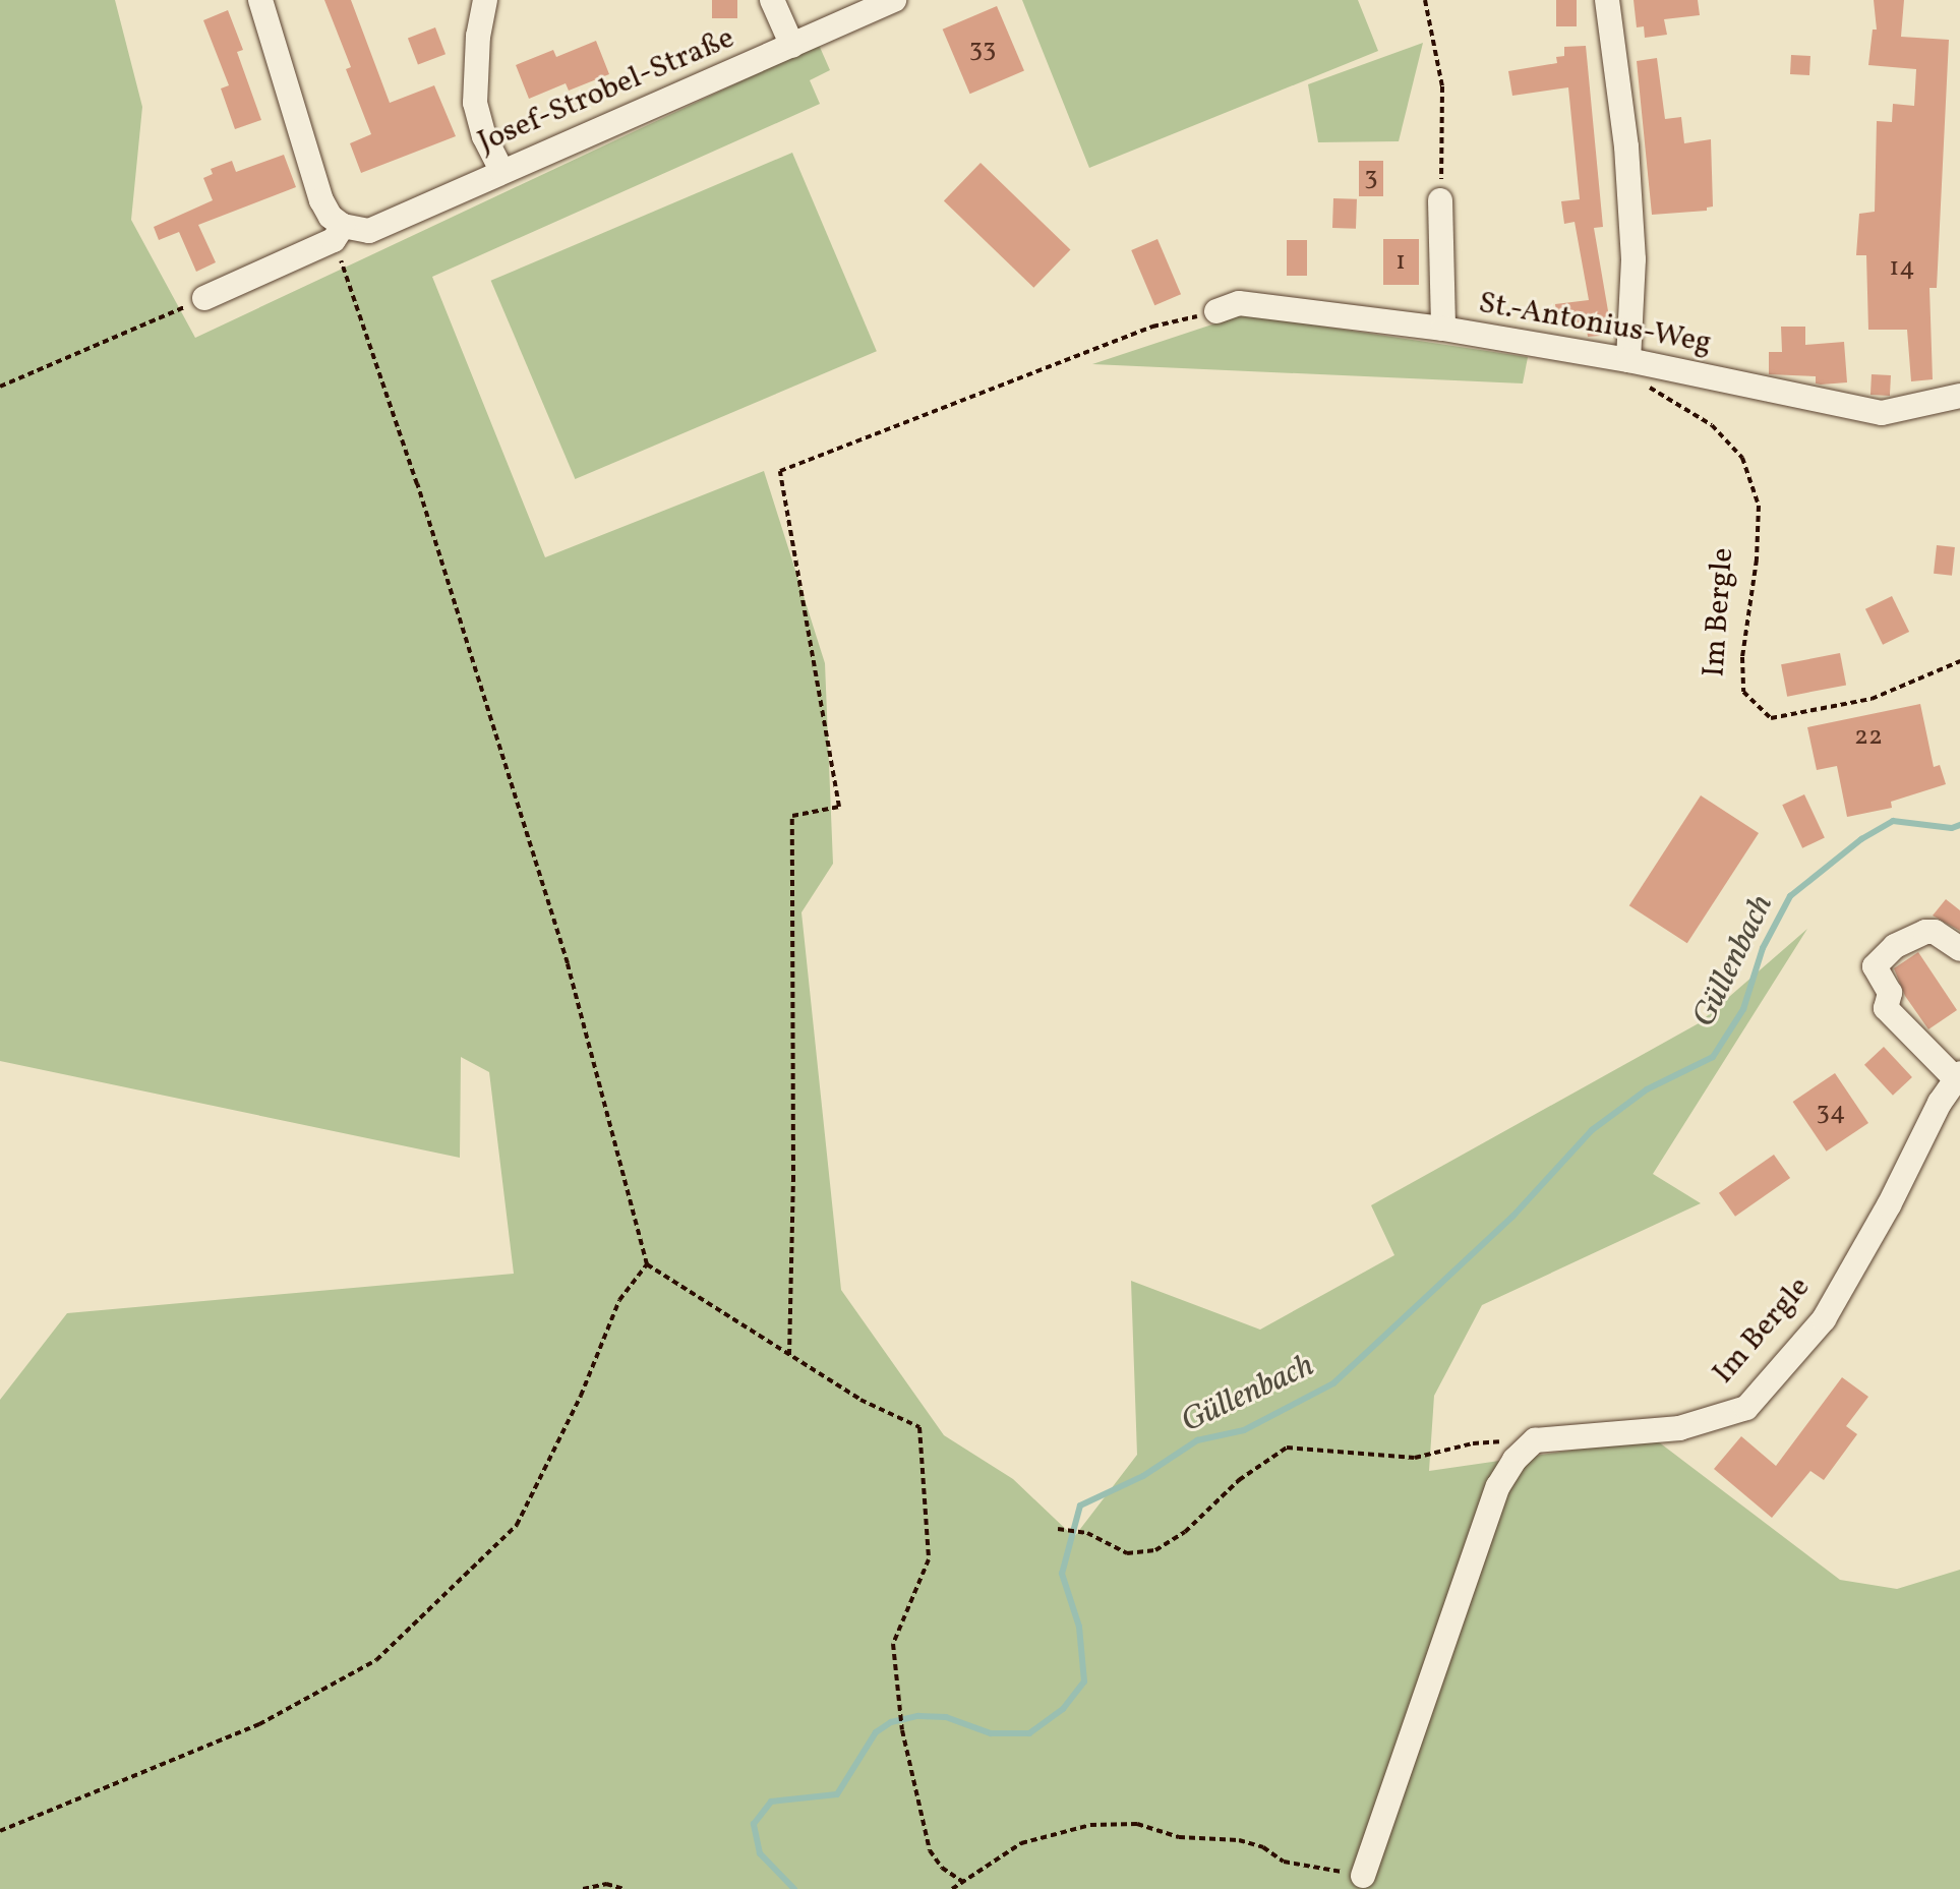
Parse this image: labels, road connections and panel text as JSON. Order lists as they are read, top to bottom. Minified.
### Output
{"streets":{"street":["Josef-Strobel-Straße","St.-Antonius-Weg","Im Bergle"]},"crossings":[["St.-Antonius-Weg","Im Bergle"]],"water":["Güllenbach"],"house_numbers":["33","3","1","14","22","34"]}
